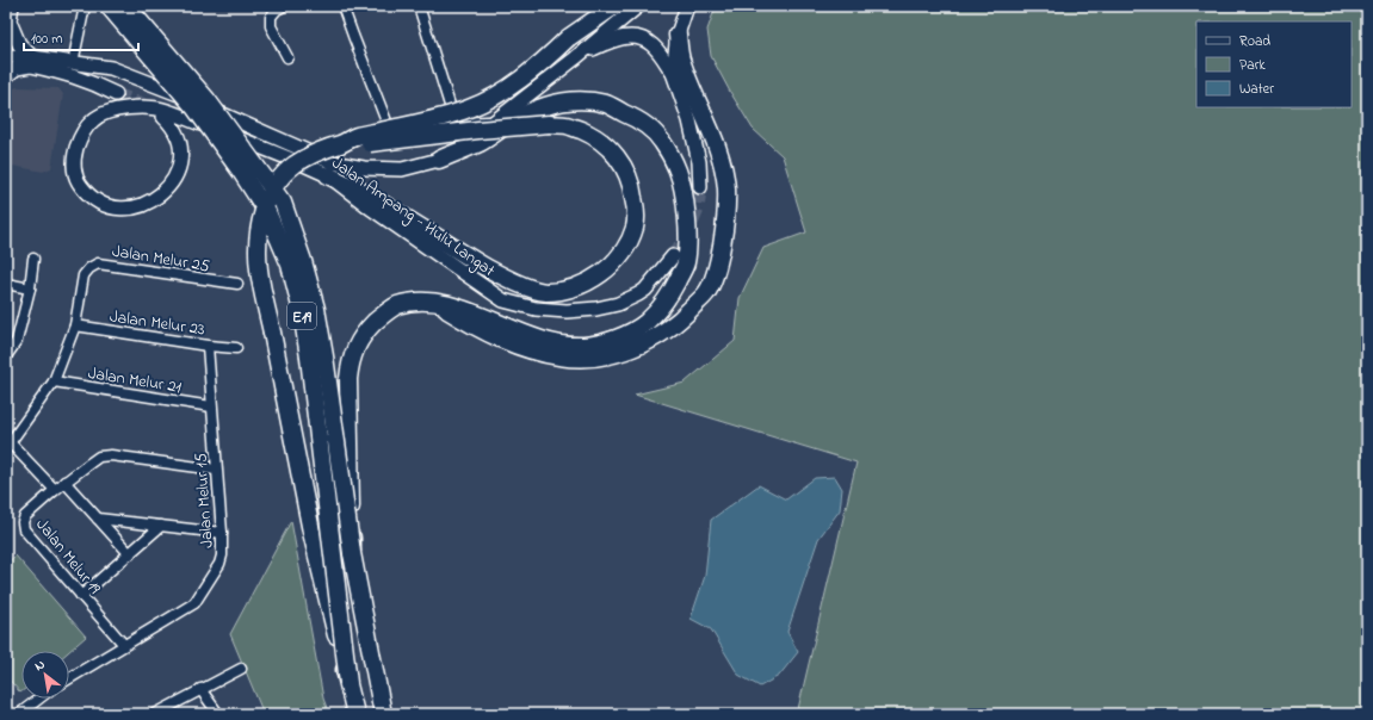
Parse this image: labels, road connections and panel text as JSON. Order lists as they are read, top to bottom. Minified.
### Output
{"streets":{"highway":["E19"],"street":["Jalan Ampang - Hulu Langat","Jalan Melur 25","Jalan Melur 23","Jalan Melur 21","Jalan Melur 15","Jalan Melur 19"]},"crossings":[["Jalan Melur 25","Jalan Melur 23"],["Jalan Melur 23","Jalan Melur 15"],["Jalan Melur 21","Jalan Melur 15"],["Jalan Melur 15","Jalan Melur 19"]],"legend":["Road","Park","Water"],"scale_bar":"100 m","north":"top left"}
